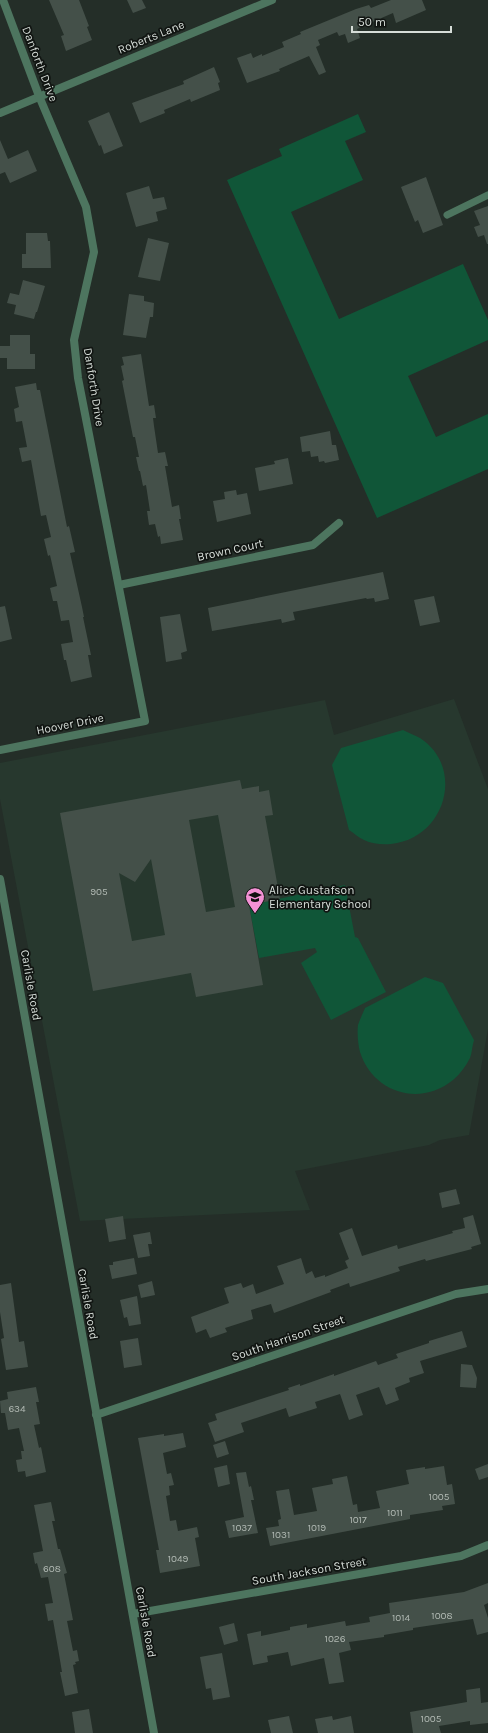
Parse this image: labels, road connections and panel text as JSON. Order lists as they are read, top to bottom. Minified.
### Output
{"streets":{"street":["Roberts Lane","Danforth Drive","Brown Court","Hoover Drive","Carlisle Road","South Harrison Street","South Jackson Street"]},"crossings":[["Roberts Lane","Danforth Drive"],["Danforth Drive","Brown Court"],["Danforth Drive","Hoover Drive"],["Carlisle Road","South Harrison Street"],["Carlisle Road","South Jackson Street"]],"places":{"school or university":["Alice Gustafson Elementary School"]},"house_numbers":["905","634","1005","1011","1017","1037","1019","1031","1049","608","1008","1014","1026","1005"],"scale_bar":"50 m"}
